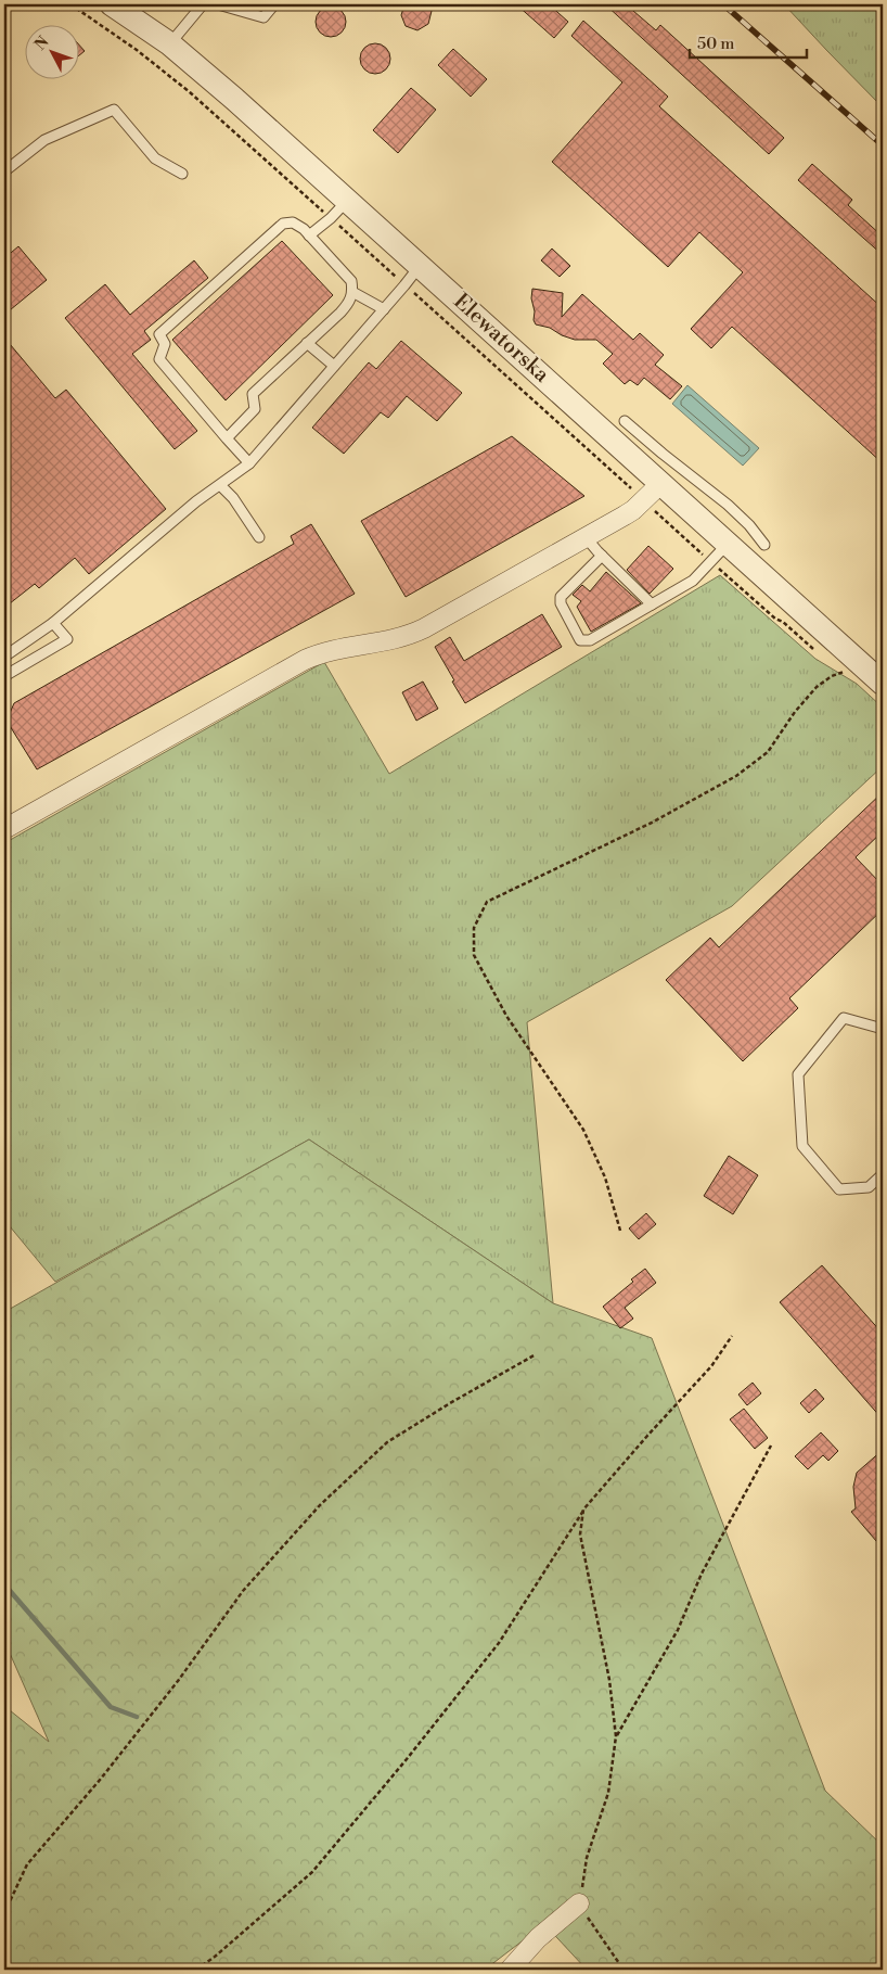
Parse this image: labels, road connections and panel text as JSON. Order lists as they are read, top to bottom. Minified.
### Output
{"streets":{"street":["Elewatorska"]},"scale_bar":"50 m","north":"top left"}
